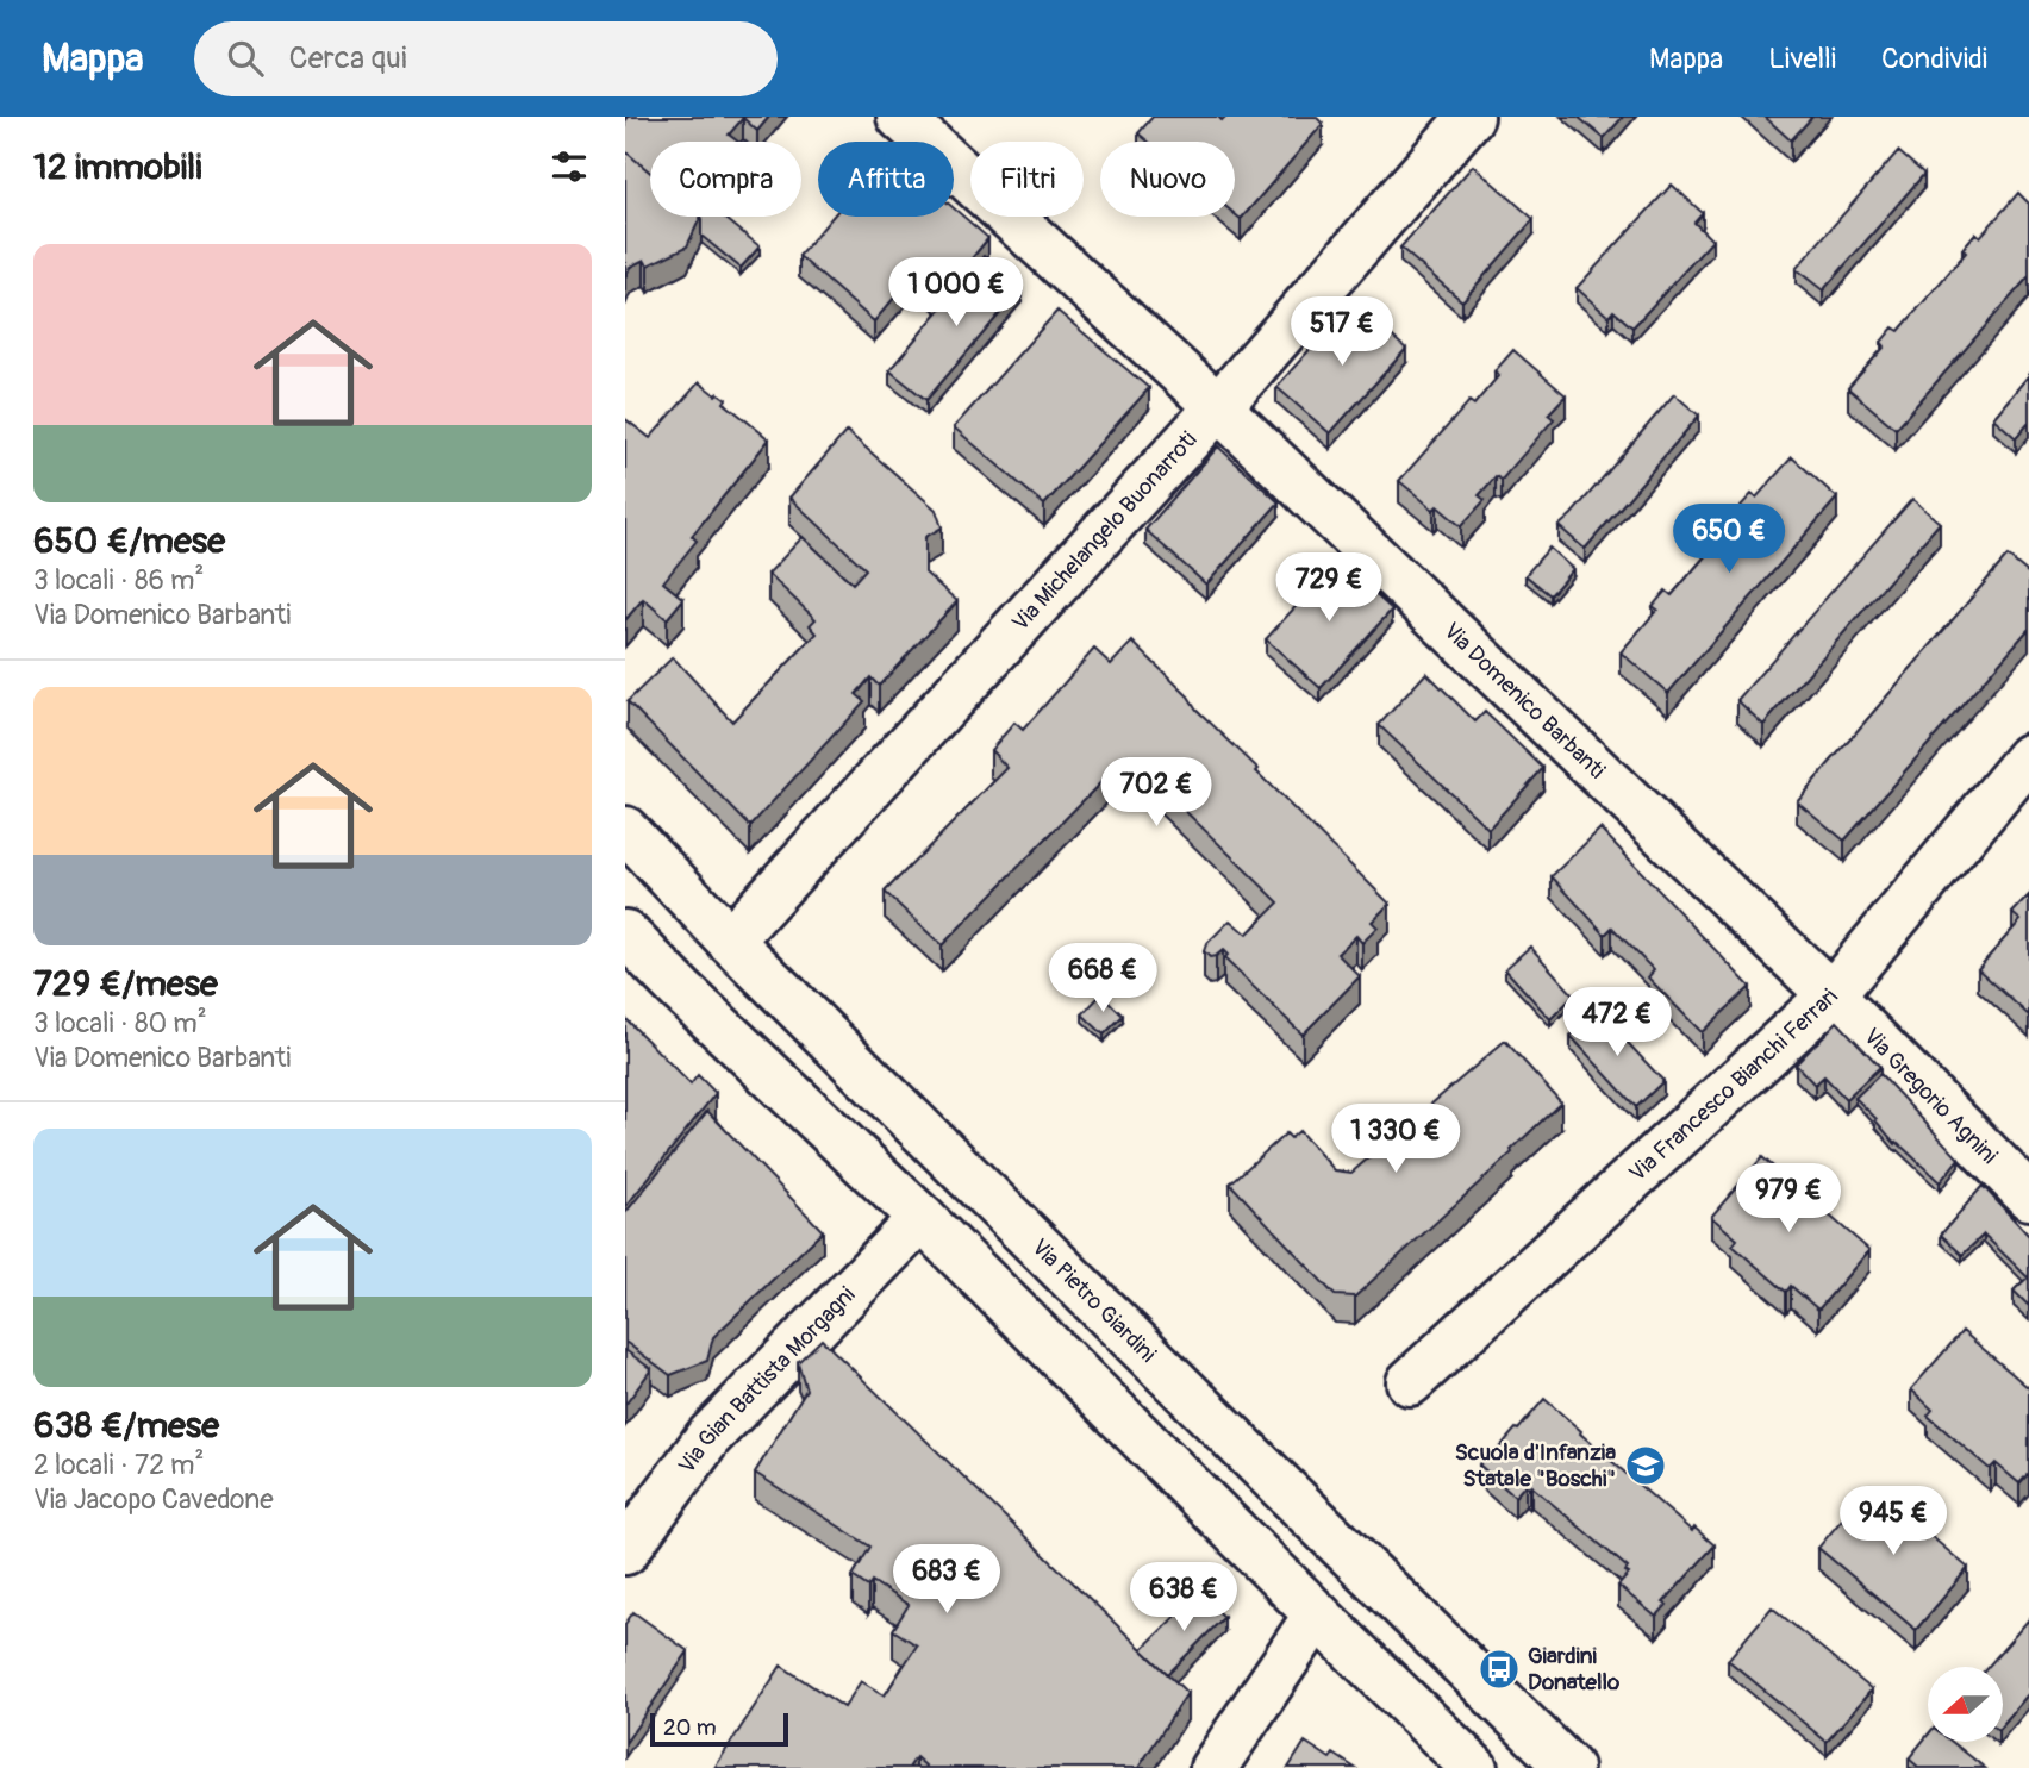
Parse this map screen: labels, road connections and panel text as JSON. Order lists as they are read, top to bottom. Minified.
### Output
{"streets":{"street":["Via Michelangelo Buonarroti","Via Domenico Barbanti","Via Francesco Bianchi Ferrari","Via Gregorio Agnini","Via Pietro Giardini","Via Gian Battista Morgagni"]},"crossings":[["Via Michelangelo Buonarroti","Via Domenico Barbanti"],["Via Michelangelo Buonarroti","Via Pietro Giardini"],["Via Domenico Barbanti","Via Francesco Bianchi Ferrari"],["Via Domenico Barbanti","Via Gregorio Agnini"],["Via Francesco Bianchi Ferrari","Via Gregorio Agnini"]],"places":{"school or university":["Scuola d'Infanzia Statale \"Boschi\""],"bus stop":["Giardini Donatello"]},"scale_bar":"20 m","north":"left","page":{"header":"Mappa","search":"Cerca qui","nav":["Mappa","Livelli","Condividi"],"heading":"12 immobili","chip":["Compra","Affitta","Filtri","Nuovo"],"list":[{"name":"650 €/mese","note":"3 locali · 86 m² · Via Domenico Barbanti"},{"name":"729 €/mese","note":"3 locali · 80 m² · Via Domenico Barbanti"},{"name":"638 €/mese","note":"2 locali · 72 m² · Via Jacopo Cavedone"}],"price":["1 000 €","517 €","650 €","729 €","702 €","668 €","472 €","1 330 €","979 €","945 €","683 €","638 €"],"scale":"20 m"}}
